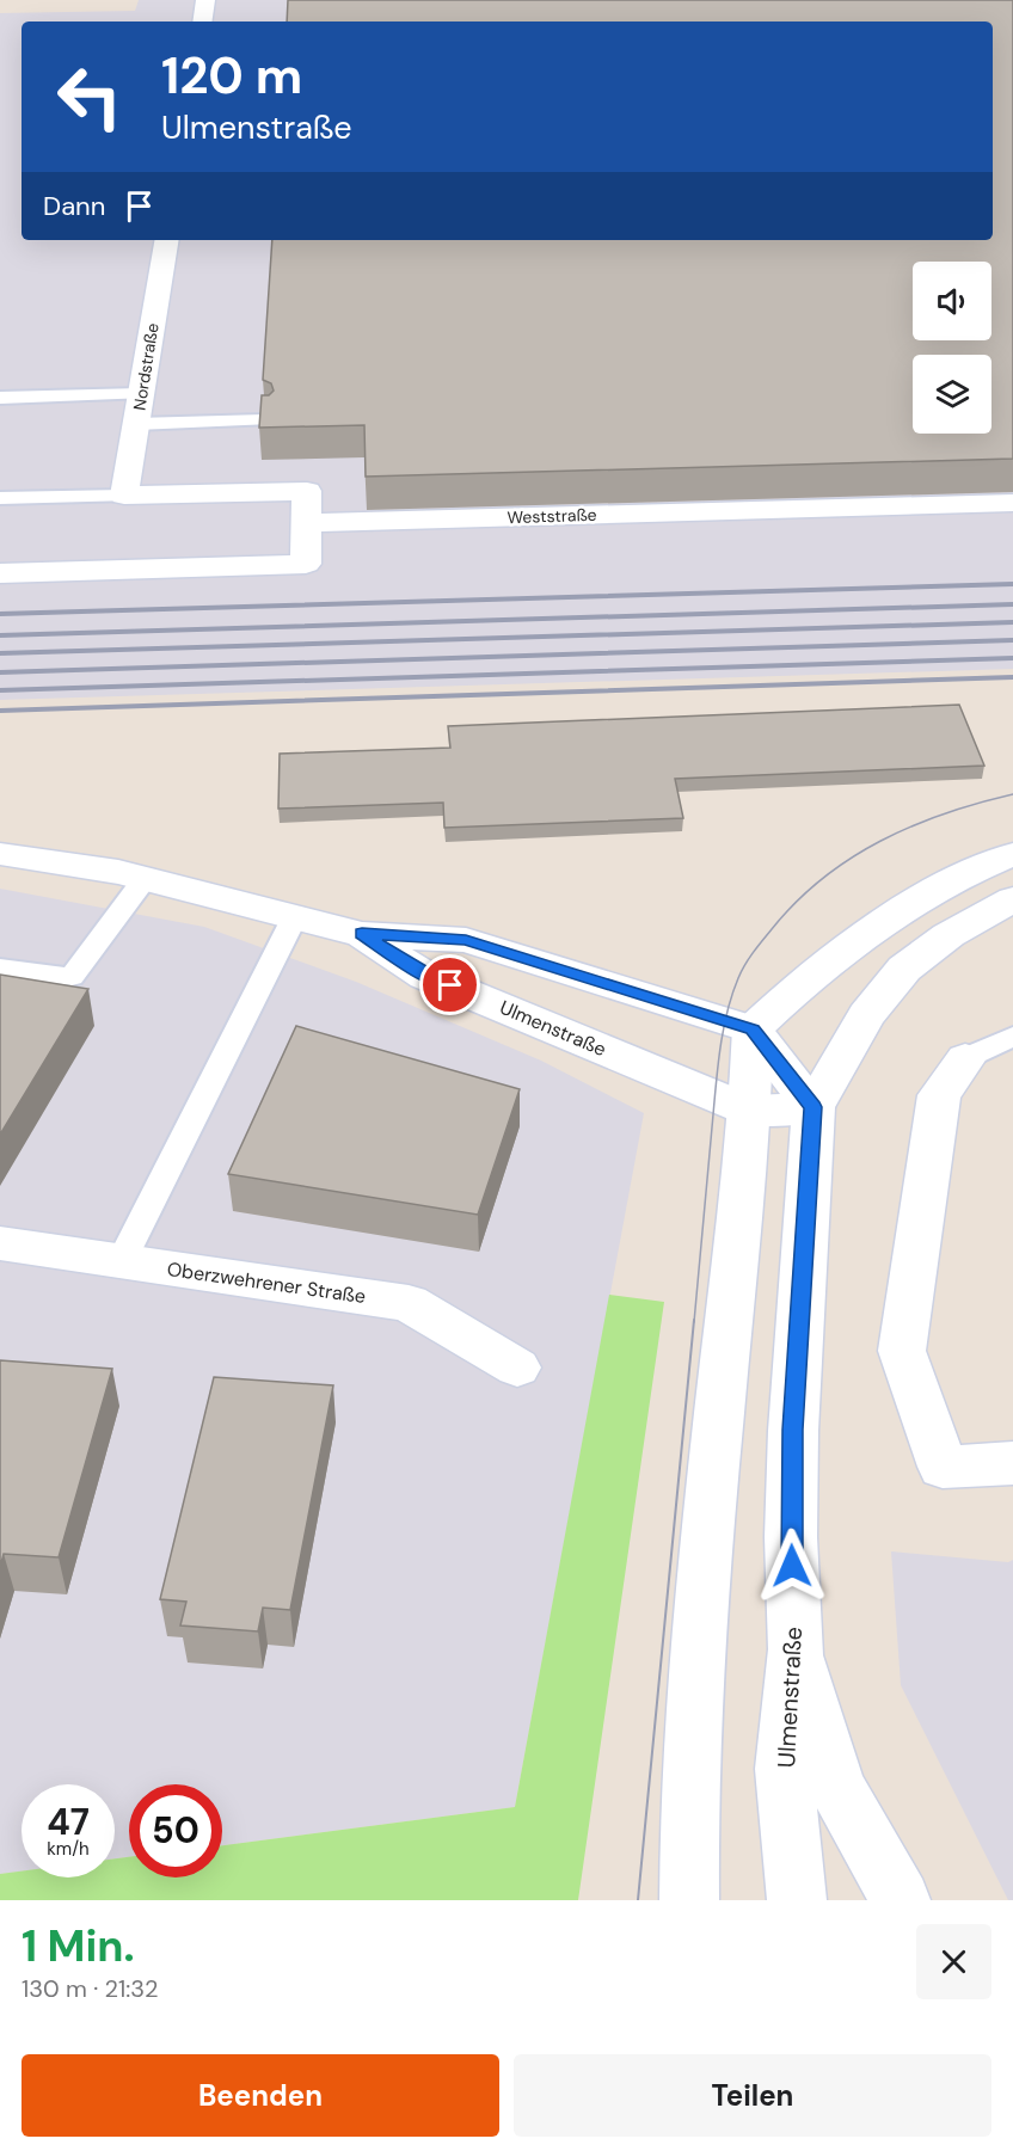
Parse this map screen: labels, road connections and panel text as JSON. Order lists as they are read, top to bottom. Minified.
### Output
{"streets":{"street":["Nordstraße","Weststraße","Ulmenstraße","Oberzwehrener Straße"]},"page":{"turn":["120 m","Ulmenstraße"],"then":"Dann","speed":"47 km/h","limit":"50","heading":["1 Min.","130 m · 21:32"],"buttons":["Beenden","Teilen"]}}
